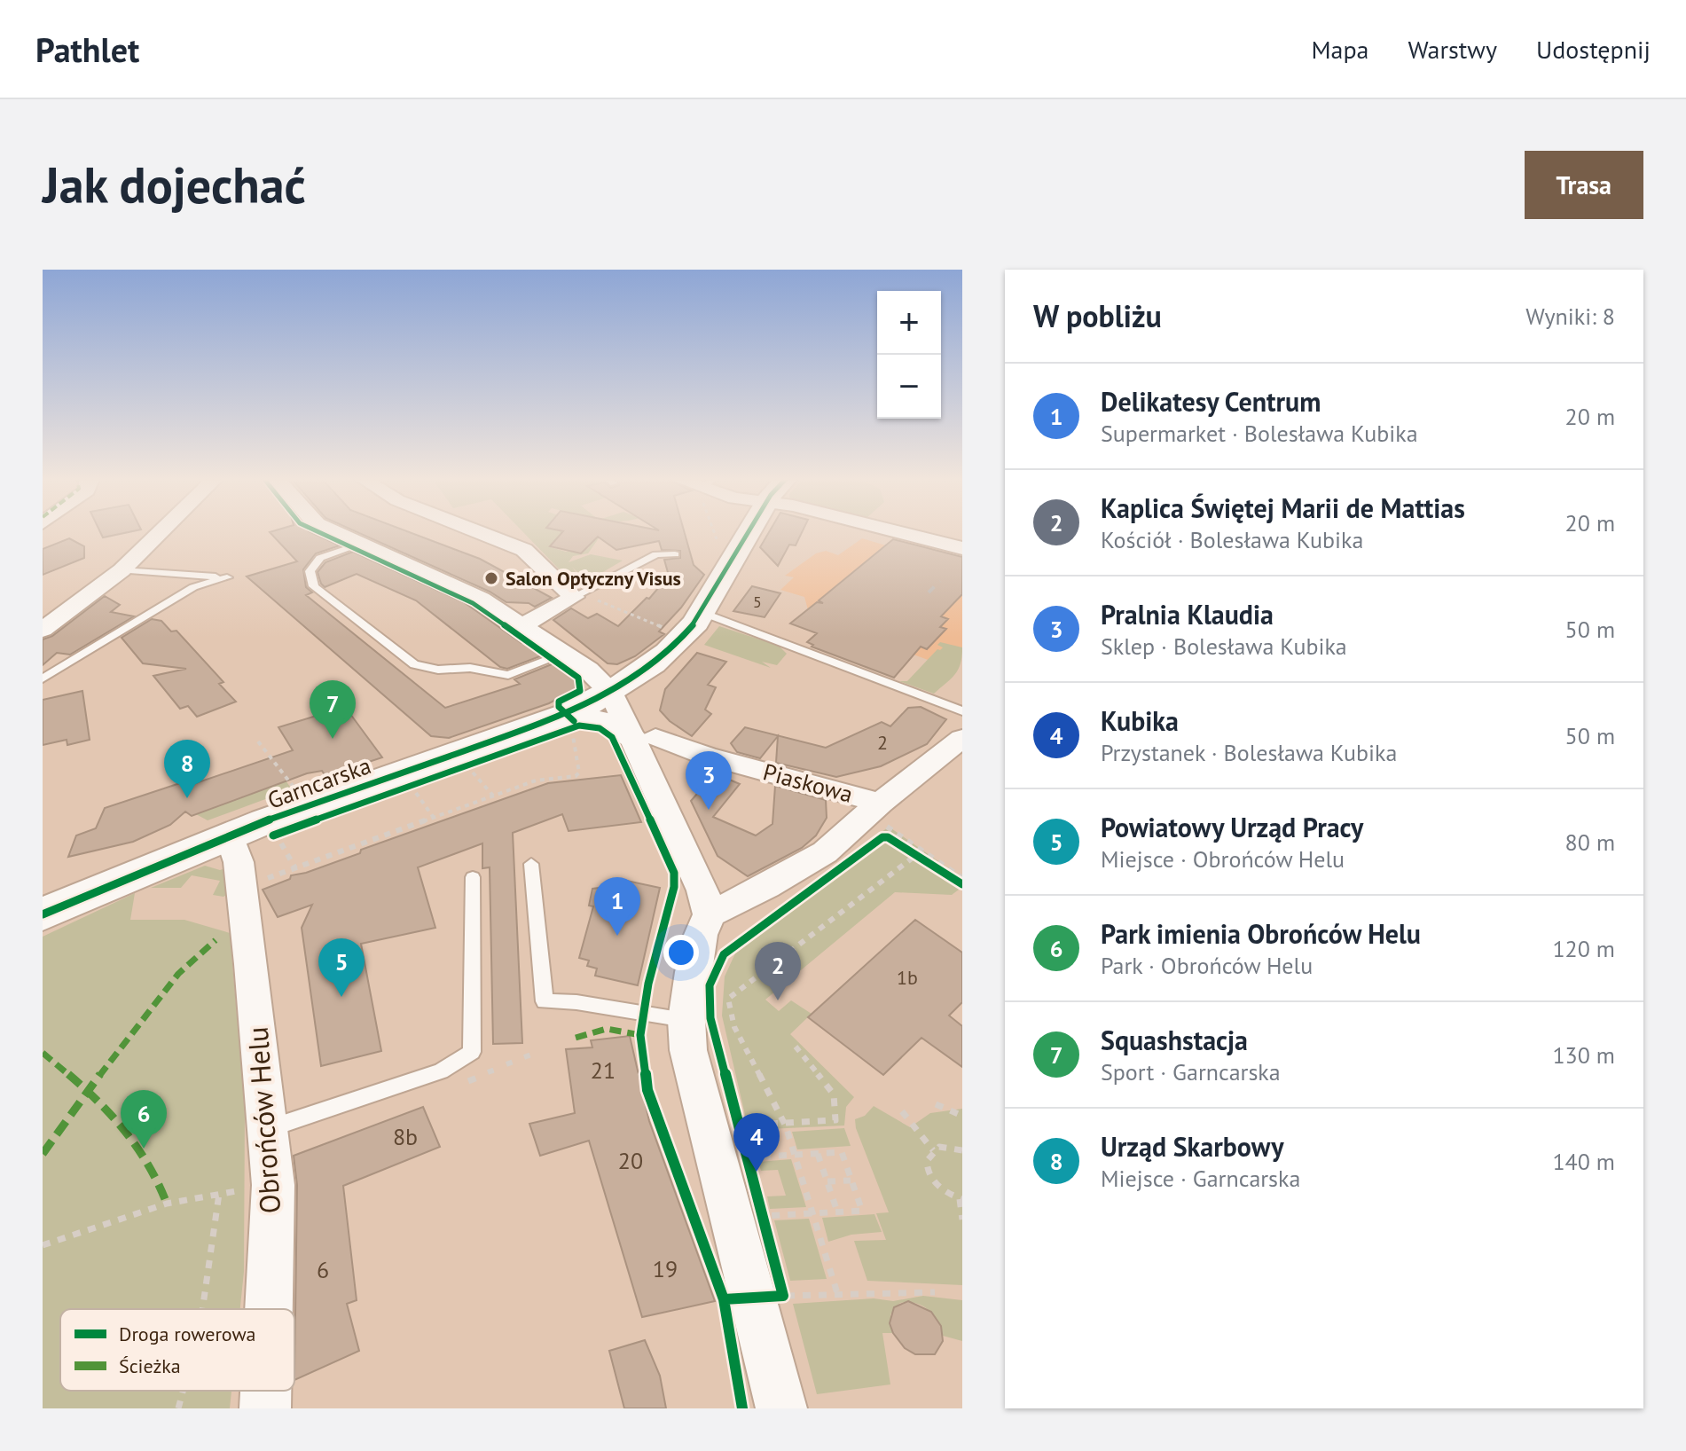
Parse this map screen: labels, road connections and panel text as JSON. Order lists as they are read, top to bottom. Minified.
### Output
{"streets":{"street":["Garncarska","Piaskowa","Obrońców Helu"]},"crossings":[["Garncarska","Obrońców Helu"]],"places":["Salon Optyczny Visus"],"house_numbers":["5","2","1b","21","8b","20","19","6"],"legend":["Droga rowerowa","Ścieżka"],"page":{"header":"Pathlet","nav":["Mapa","Warstwy","Udostępnij"],"buttons":"Trasa","title":"Jak dojechać","heading":["W pobliżu","Wyniki: 8"],"map_buttons":["+","−"],"list":[{"mark":"1","name":"Delikatesy Centrum","note":"Supermarket · Bolesława Kubika","value":"20 m"},{"mark":"2","name":"Kaplica Świętej Marii de Mattias","note":"Kościół · Bolesława Kubika","value":"20 m"},{"mark":"3","name":"Pralnia Klaudia","note":"Sklep · Bolesława Kubika","value":"50 m"},{"mark":"4","name":"Kubika","note":"Przystanek · Bolesława Kubika","value":"50 m"},{"mark":"5","name":"Powiatowy Urząd Pracy","note":"Miejsce · Obrońców Helu","value":"80 m"},{"mark":"6","name":"Park imienia Obrońców Helu","note":"Park · Obrońców Helu","value":"120 m"},{"mark":"7","name":"Squashstacja","note":"Sport · Garncarska","value":"130 m"},{"mark":"8","name":"Urząd Skarbowy","note":"Miejsce · Garncarska","value":"140 m"}],"pins":["7","8","3","1","5","2","6","4"]}}
